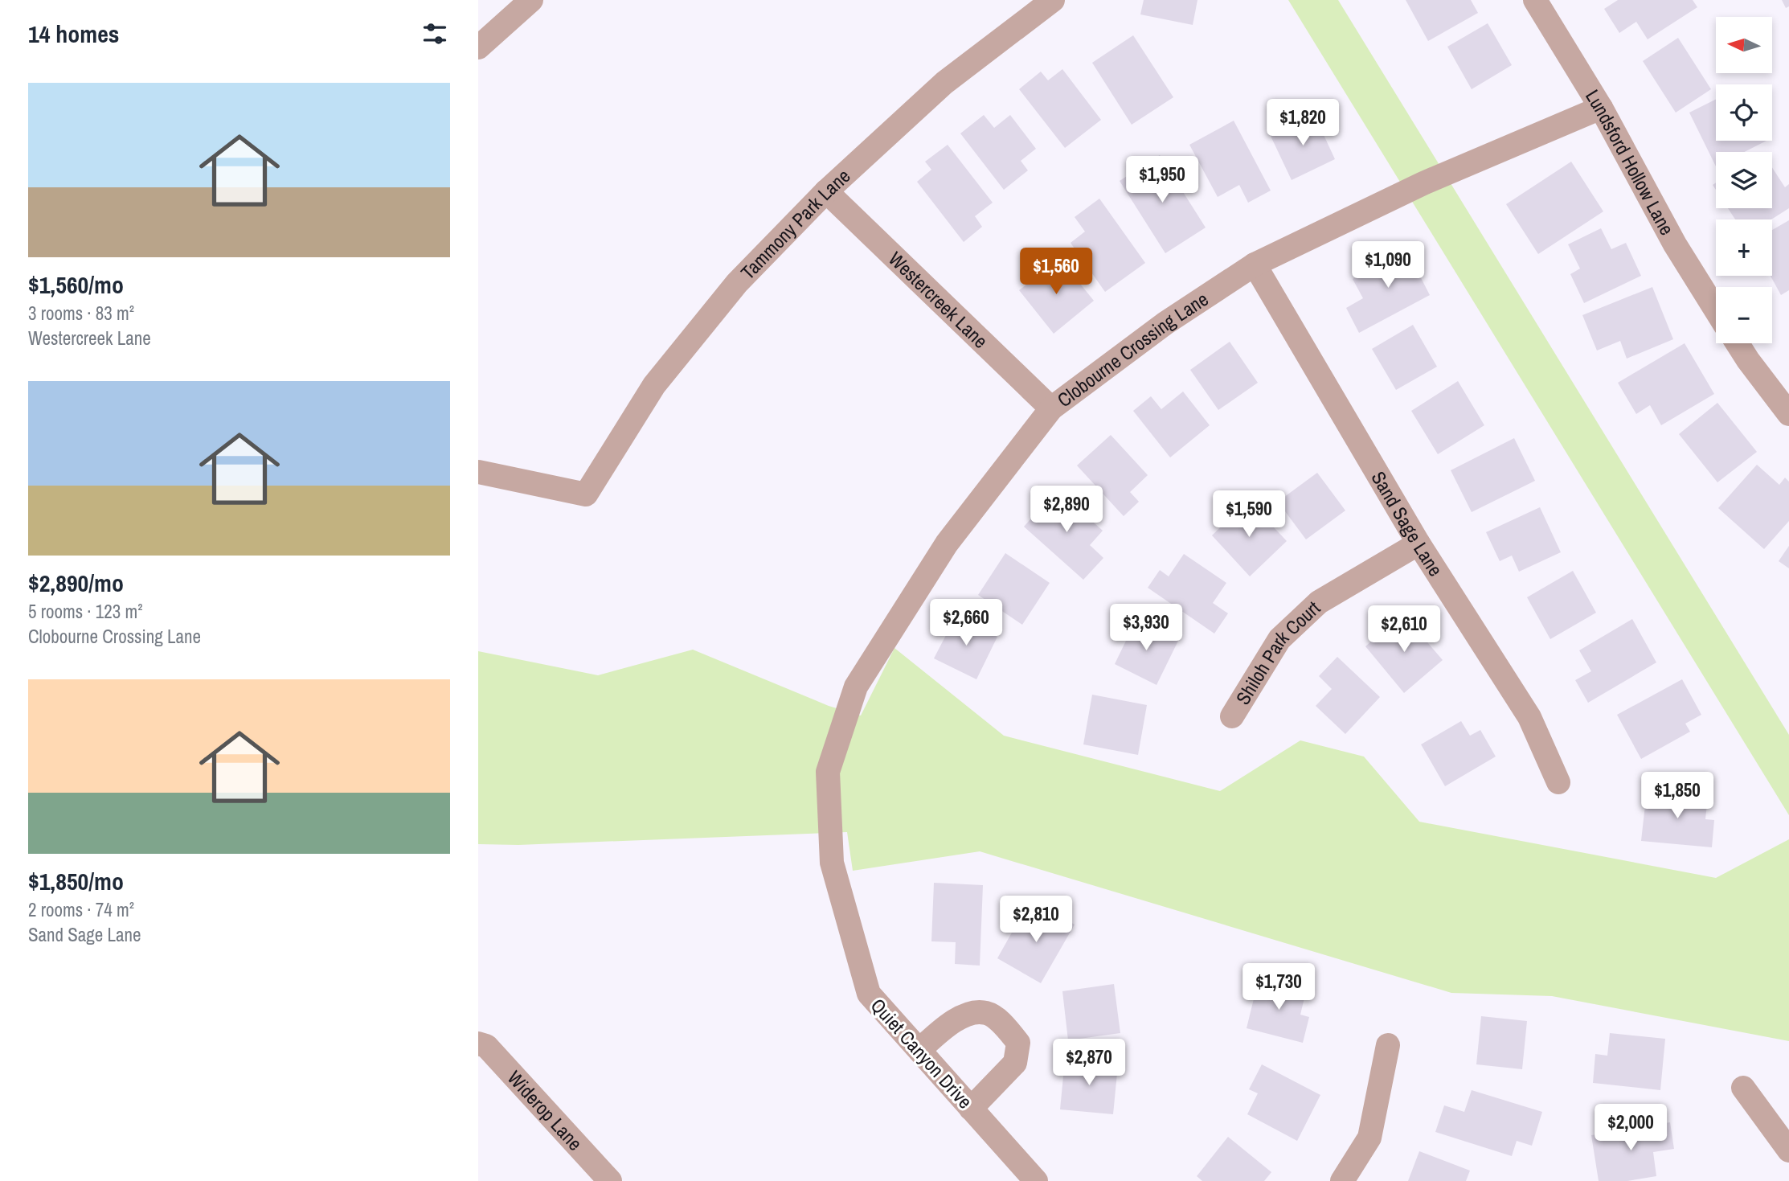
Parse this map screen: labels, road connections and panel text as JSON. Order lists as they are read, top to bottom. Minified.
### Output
{"streets":{"street":["Lundsford Hollow Lane","Tammony Park Lane","Westercreek Lane","Clobourne Crossing Lane","Sand Sage Lane","Shiloh Park Court","Quiet Canyon Drive","Widerop Lane"]},"crossings":[["Lundsford Hollow Lane","Clobourne Crossing Lane"],["Tammony Park Lane","Westercreek Lane"],["Westercreek Lane","Clobourne Crossing Lane"],["Clobourne Crossing Lane","Sand Sage Lane"],["Clobourne Crossing Lane","Quiet Canyon Drive"],["Sand Sage Lane","Shiloh Park Court"]],"north":"left","page":{"heading":"14 homes","map_buttons":["+","−"],"list":[{"name":"$1,560/mo","note":"3 rooms · 83 m² · Westercreek Lane"},{"name":"$2,890/mo","note":"5 rooms · 123 m² · Clobourne Crossing Lane"},{"name":"$1,850/mo","note":"2 rooms · 74 m² · Sand Sage Lane"}],"price":["$1,820","$1,950","$1,090","$1,560","$2,890","$1,590","$2,660","$3,930","$2,610","$1,850","$2,810","$1,730","$2,870","$2,000"]}}
